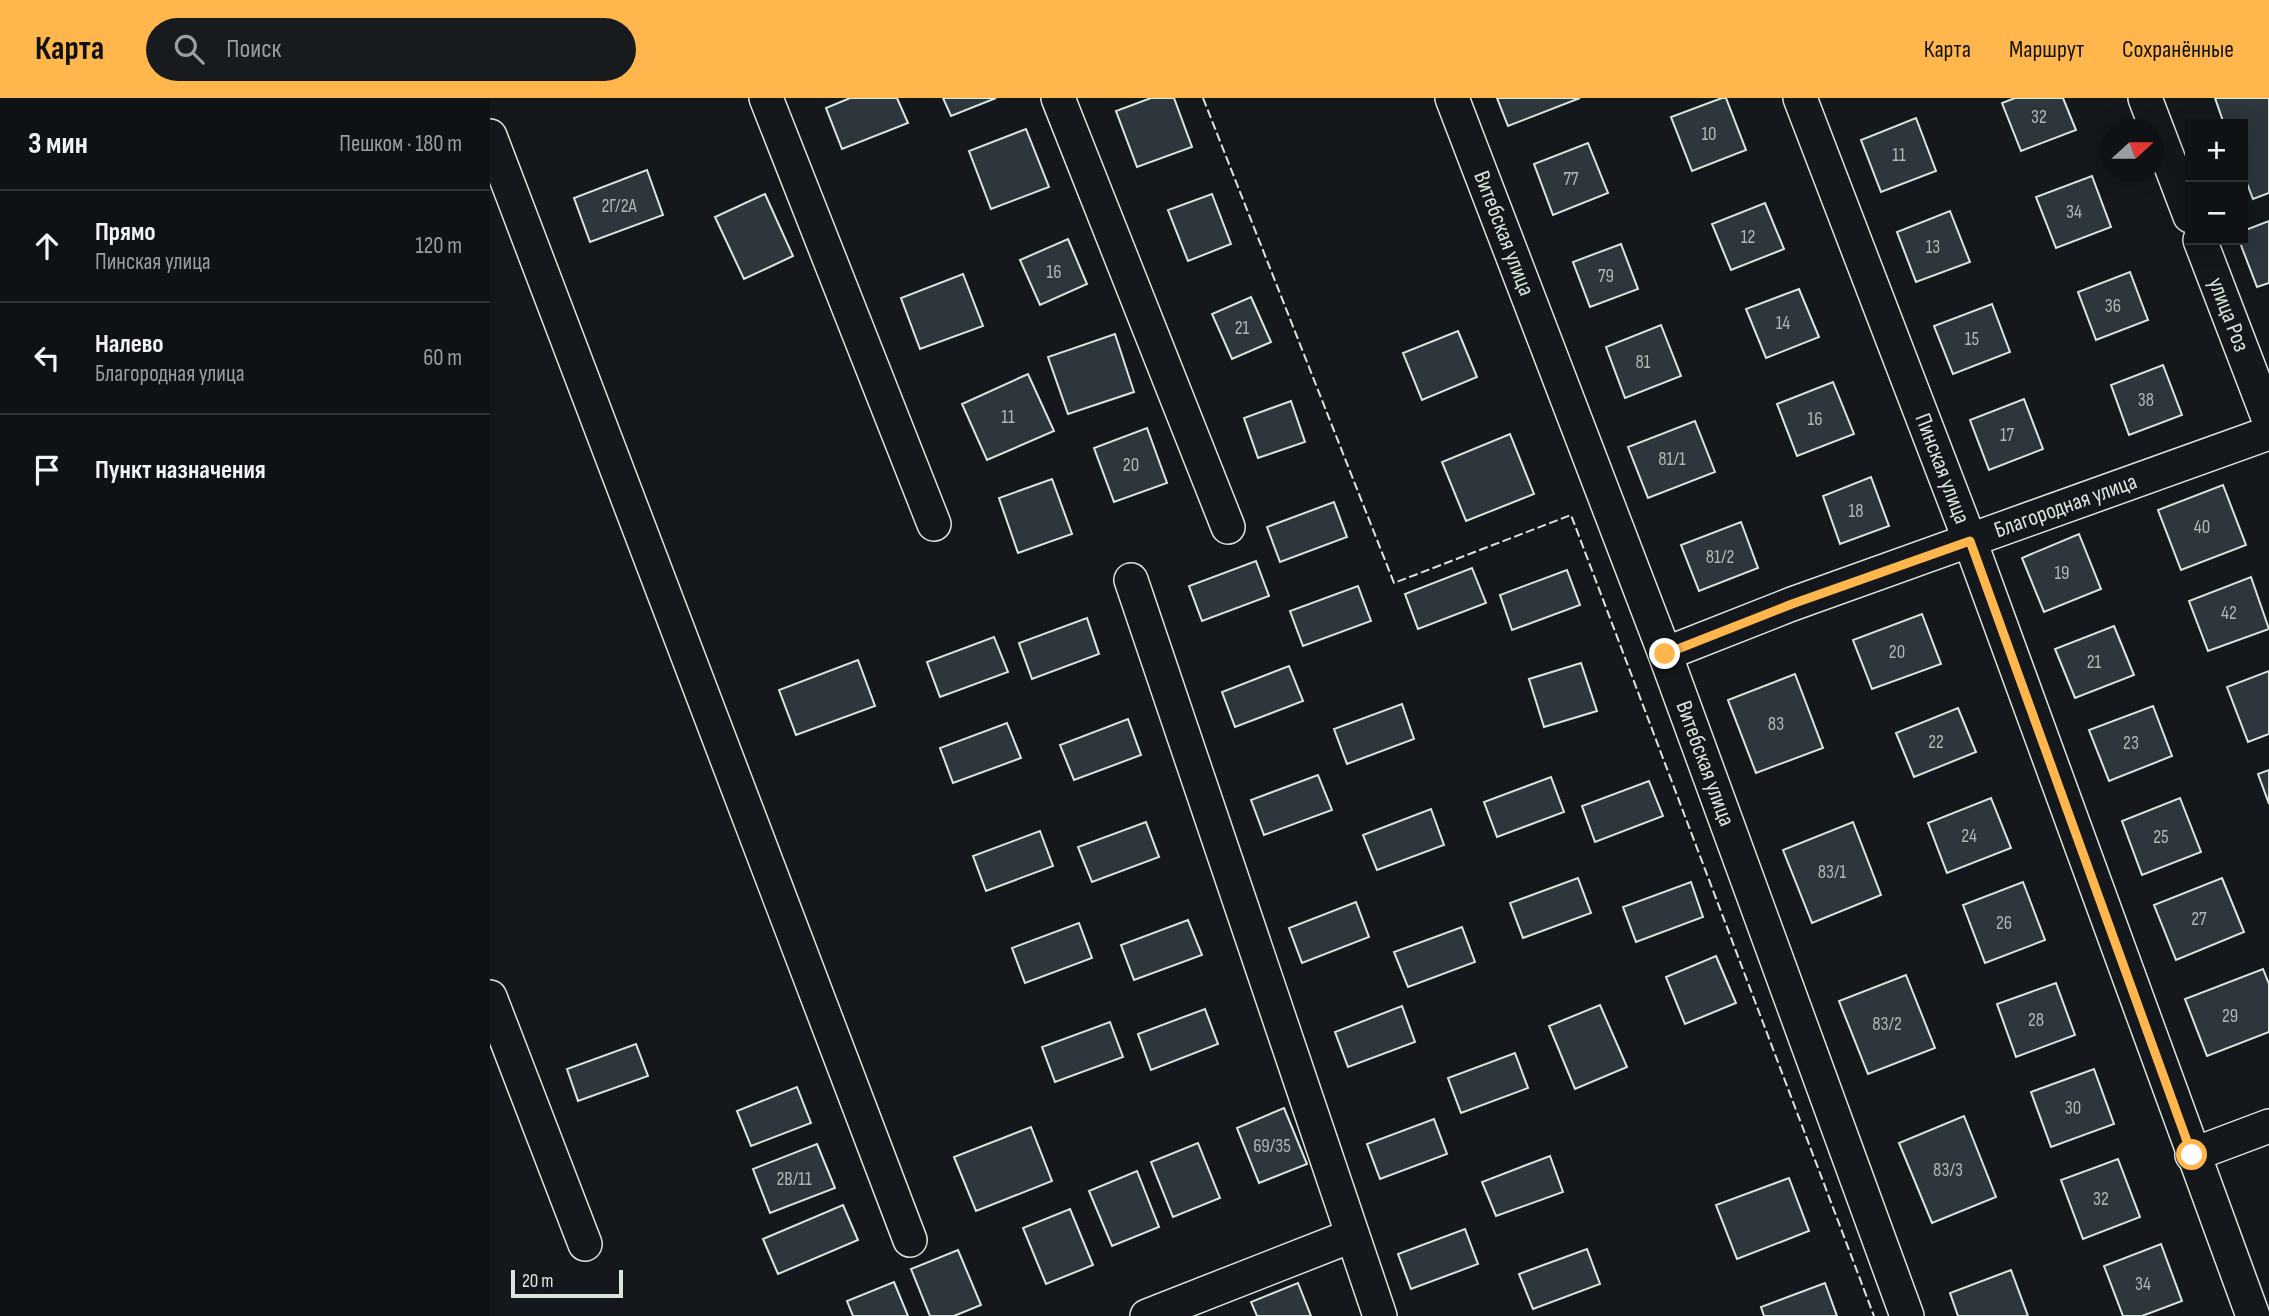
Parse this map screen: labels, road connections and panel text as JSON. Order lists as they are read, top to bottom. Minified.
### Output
{"streets":{"street":["Витебская улица","улица Роз","Пинская улица","Благородная улица"]},"crossings":[["Витебская улица","Благородная улица"],["Пинская улица","Благородная улица"]],"house_numbers":["32","10","11","77","2Г/2А","34","12","13","16","79","36","14","21","15","81","38","11","16","17","81/1","20","18","40","81/2","19","42","20","21","83","22","23","24","25","83/1","27","26","29","28","83/2","30","69/35","83/3","2В/11","32","34"],"scale_bar":"20 m","north":"right","page":{"header":"Карта","search":"Поиск","nav":["Карта","Маршрут","Сохранённые"],"heading":["3 мин","Пешком · 180 m"],"map_buttons":["+","−"],"list":[["Прямо","Пинская улица","120 m"],["Налево","Благородная улица","60 m"],"Пункт назначения"],"scale":"20 m"}}
